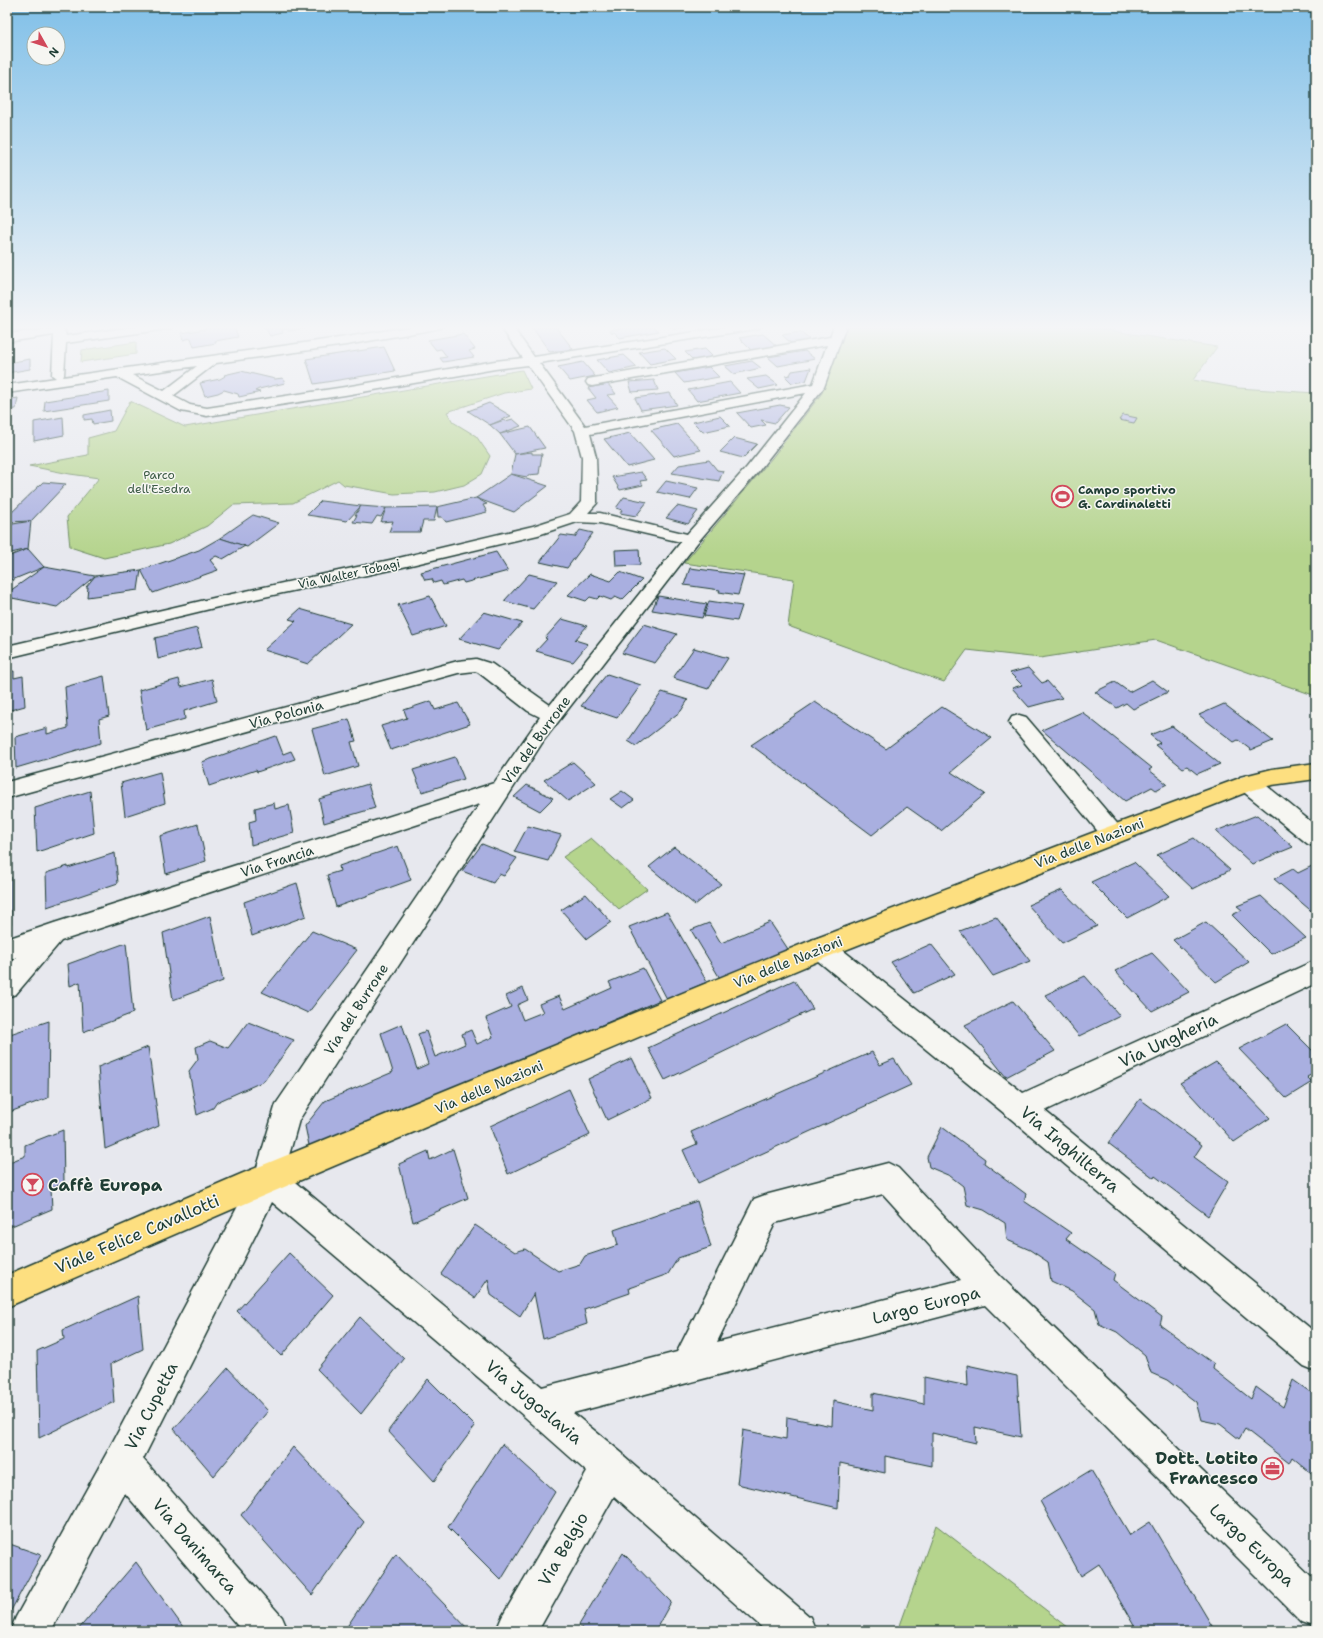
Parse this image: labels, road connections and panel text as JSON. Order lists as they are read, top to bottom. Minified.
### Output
{"streets":{"main road":["Via delle Nazioni","Viale Felice Cavallotti"],"street":["Via Walter Tobagi","Via Polonia","Via del Burrone","Via Francia","Via Ungheria","Via Inghilterra","Largo Europa","Via Jugoslavia","Via Cupetta","Via Danimarca","Via Belgio"]},"crossings":[["Via Walter Tobagi","Via del Burrone"],["Via Polonia","Via del Burrone"],["Via del Burrone","Via delle Nazioni"],["Via del Burrone","Via Francia"],["Via del Burrone","Viale Felice Cavallotti"],["Via del Burrone","Via Jugoslavia"],["Via del Burrone","Via Cupetta"],["Via delle Nazioni","Via Inghilterra"],["Via delle Nazioni","Viale Felice Cavallotti"],["Via delle Nazioni","Via Jugoslavia"],["Via delle Nazioni","Via Cupetta"],["Via Ungheria","Via Inghilterra"],["Viale Felice Cavallotti","Via Jugoslavia"],["Viale Felice Cavallotti","Via Cupetta"],["Largo Europa","Via Jugoslavia"],["Via Jugoslavia","Via Cupetta"],["Via Jugoslavia","Via Belgio"],["Via Cupetta","Via Danimarca"]],"parks":["Parco dell'Esedra"],"places":{"sports":["Campo sportivo G. Cardinaletti"],"bar":["Caffè Europa"],"office":["Dott. Lotito Francesco"]},"north":"bottom right"}
